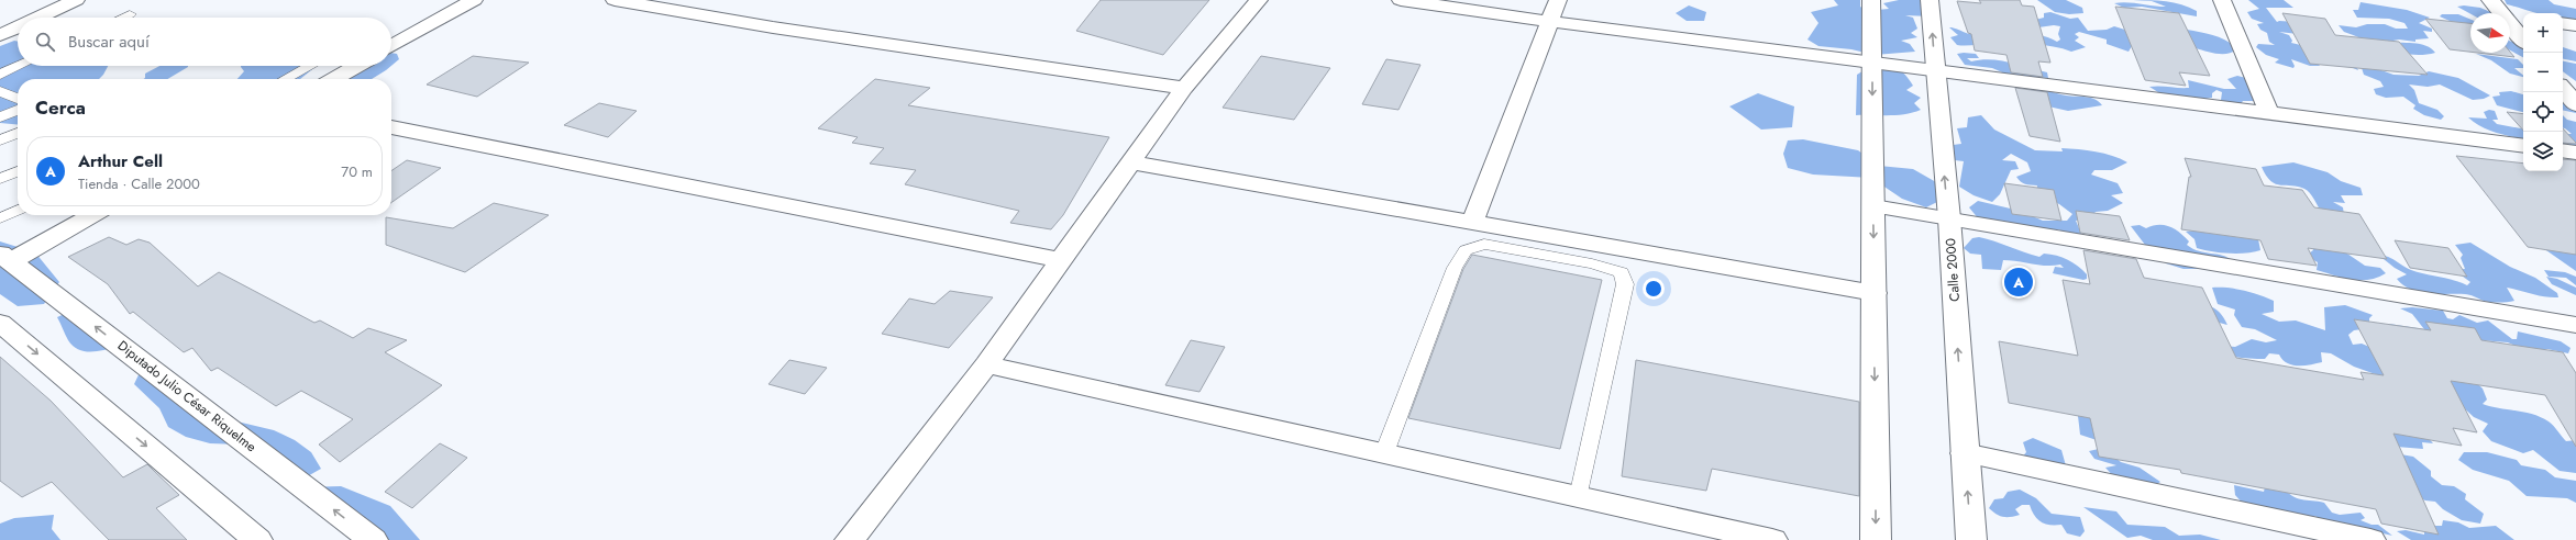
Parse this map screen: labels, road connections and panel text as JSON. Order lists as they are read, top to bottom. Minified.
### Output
{"streets":{"street":["Calle 2000","Diputado Julio César Riquelme"]},"north":"right","page":{"map_buttons":["+","−"],"search":"Buscar aquí","heading":"Cerca","list":[{"mark":"A","name":"Arthur Cell","note":"Tienda · Calle 2000","value":"70 m"}],"pins":"A"}}
